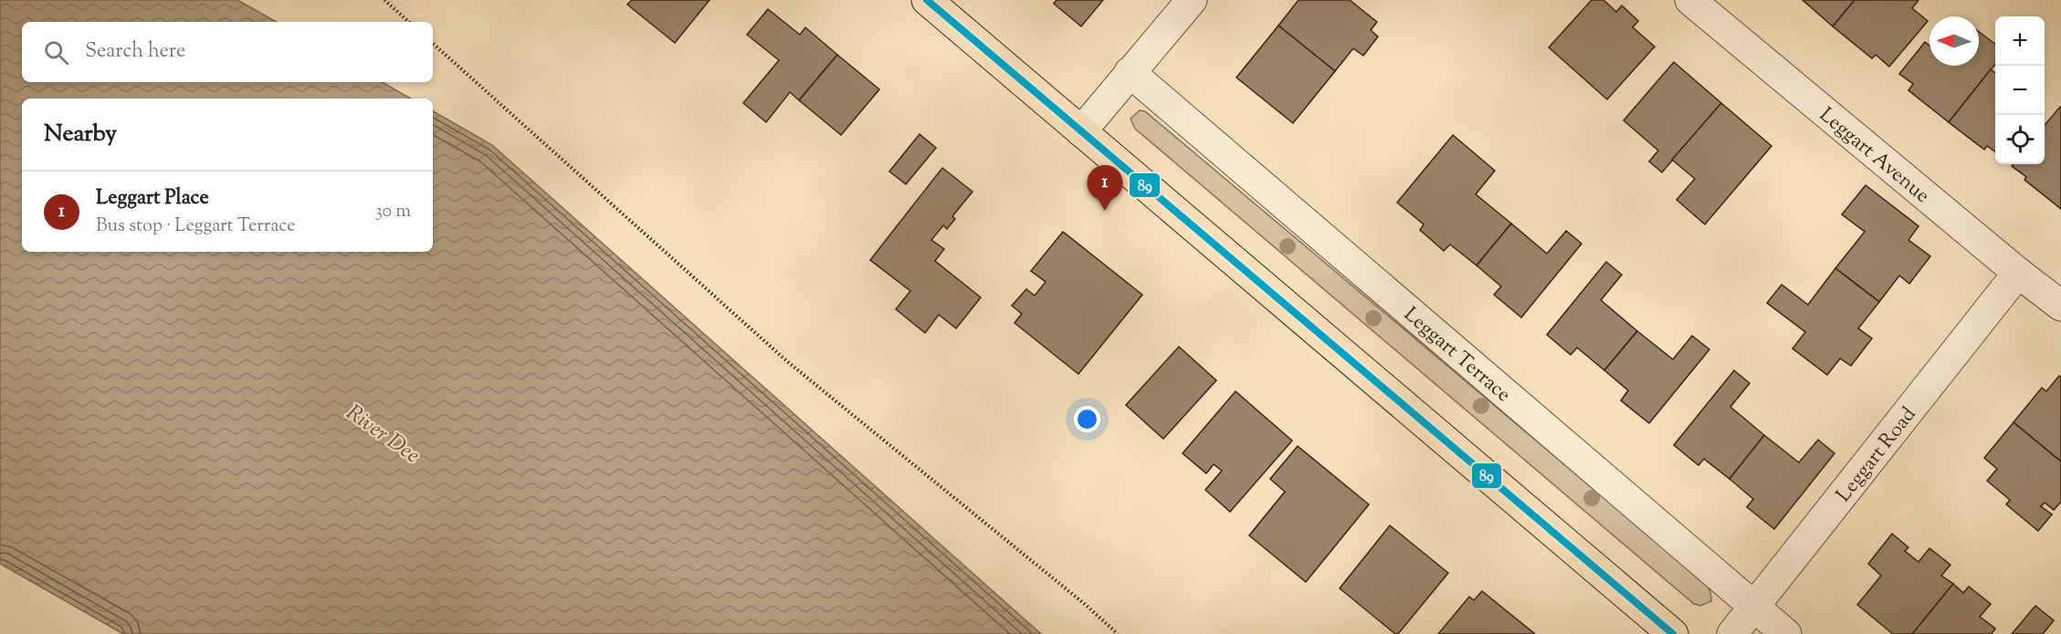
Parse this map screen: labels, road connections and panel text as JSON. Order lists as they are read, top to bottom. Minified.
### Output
{"streets":{"street":["Leggart Avenue","Leggart Terrace","Leggart Road"]},"crossings":[["Leggart Avenue","Leggart Road"],["Leggart Terrace","Leggart Road"]],"water":["River Dee"],"lines":["transit line 89"],"north":"left","page":{"map_buttons":["+","−"],"search":"Search here","heading":"Nearby","pins":"1","list":[{"mark":"1","name":"Leggart Place","note":"Bus stop · Leggart Terrace","value":"30 m"}]}}
